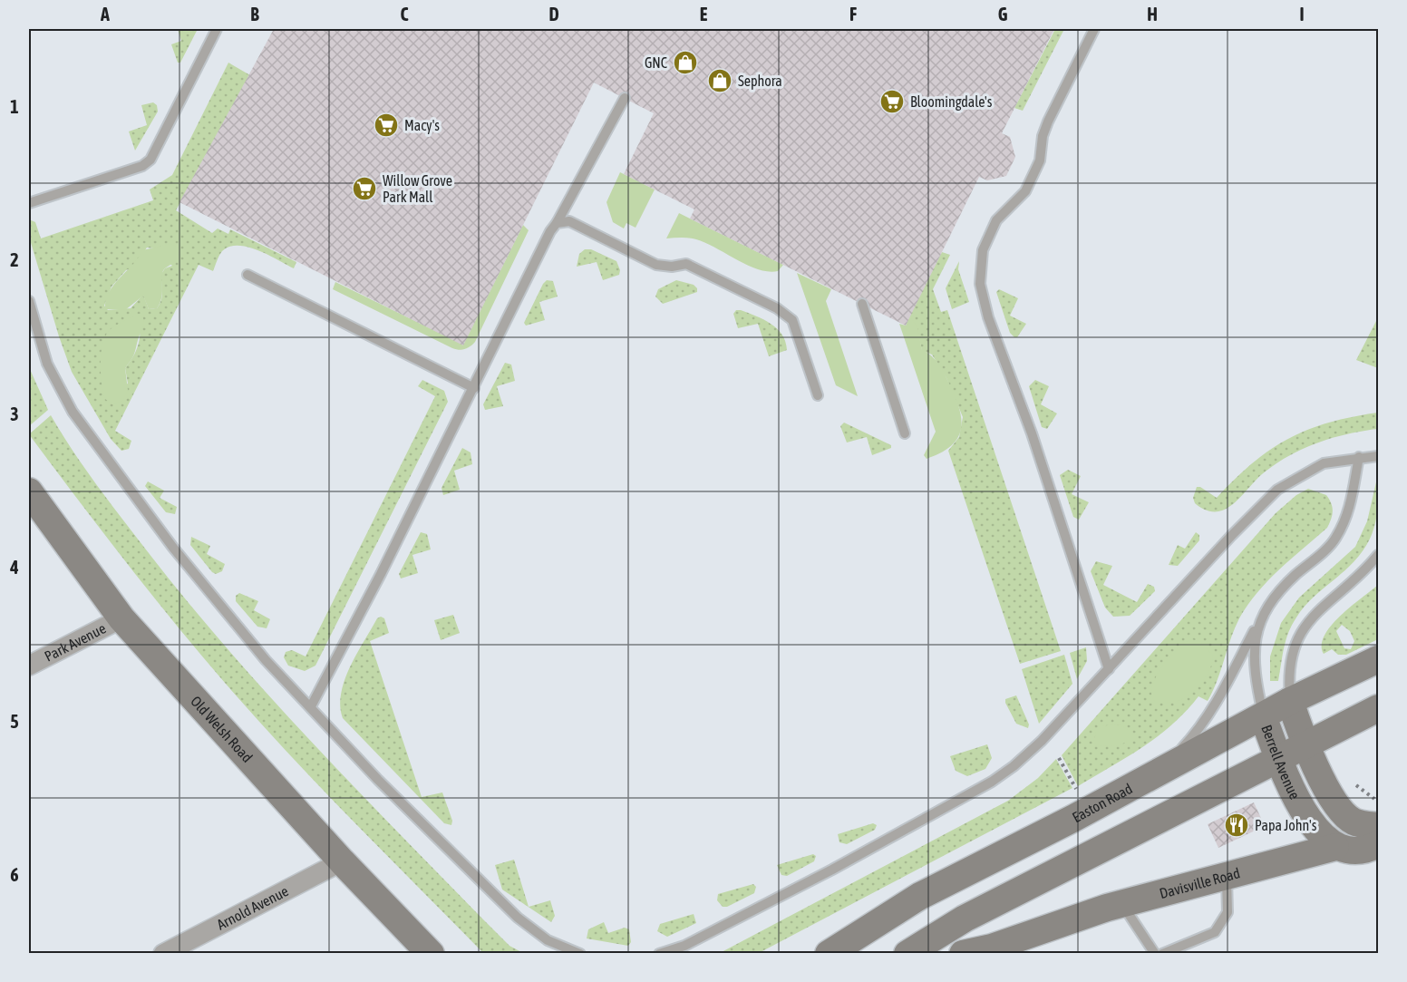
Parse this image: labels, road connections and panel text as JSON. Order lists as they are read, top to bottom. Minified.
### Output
{"streets":{"street":["Park Avenue","Old Welsh Road","Berrell Avenue","Easton Road","Davisville Road","Arnold Avenue"]},"crossings":[["Park Avenue","Old Welsh Road"],["Old Welsh Road","Arnold Avenue"],["Berrell Avenue","Easton Road"],["Berrell Avenue","Davisville Road"]],"places":{"shop":["GNC","Sephora"],"supermarket":["Bloomingdale's","Macy's","Willow Grove Park Mall"],"restaurant":["Papa John's"]},"grid":{"columns":["A","B","C","D","E","F","G","H","I"],"rows":["1","2","3","4","5","6"]}}
